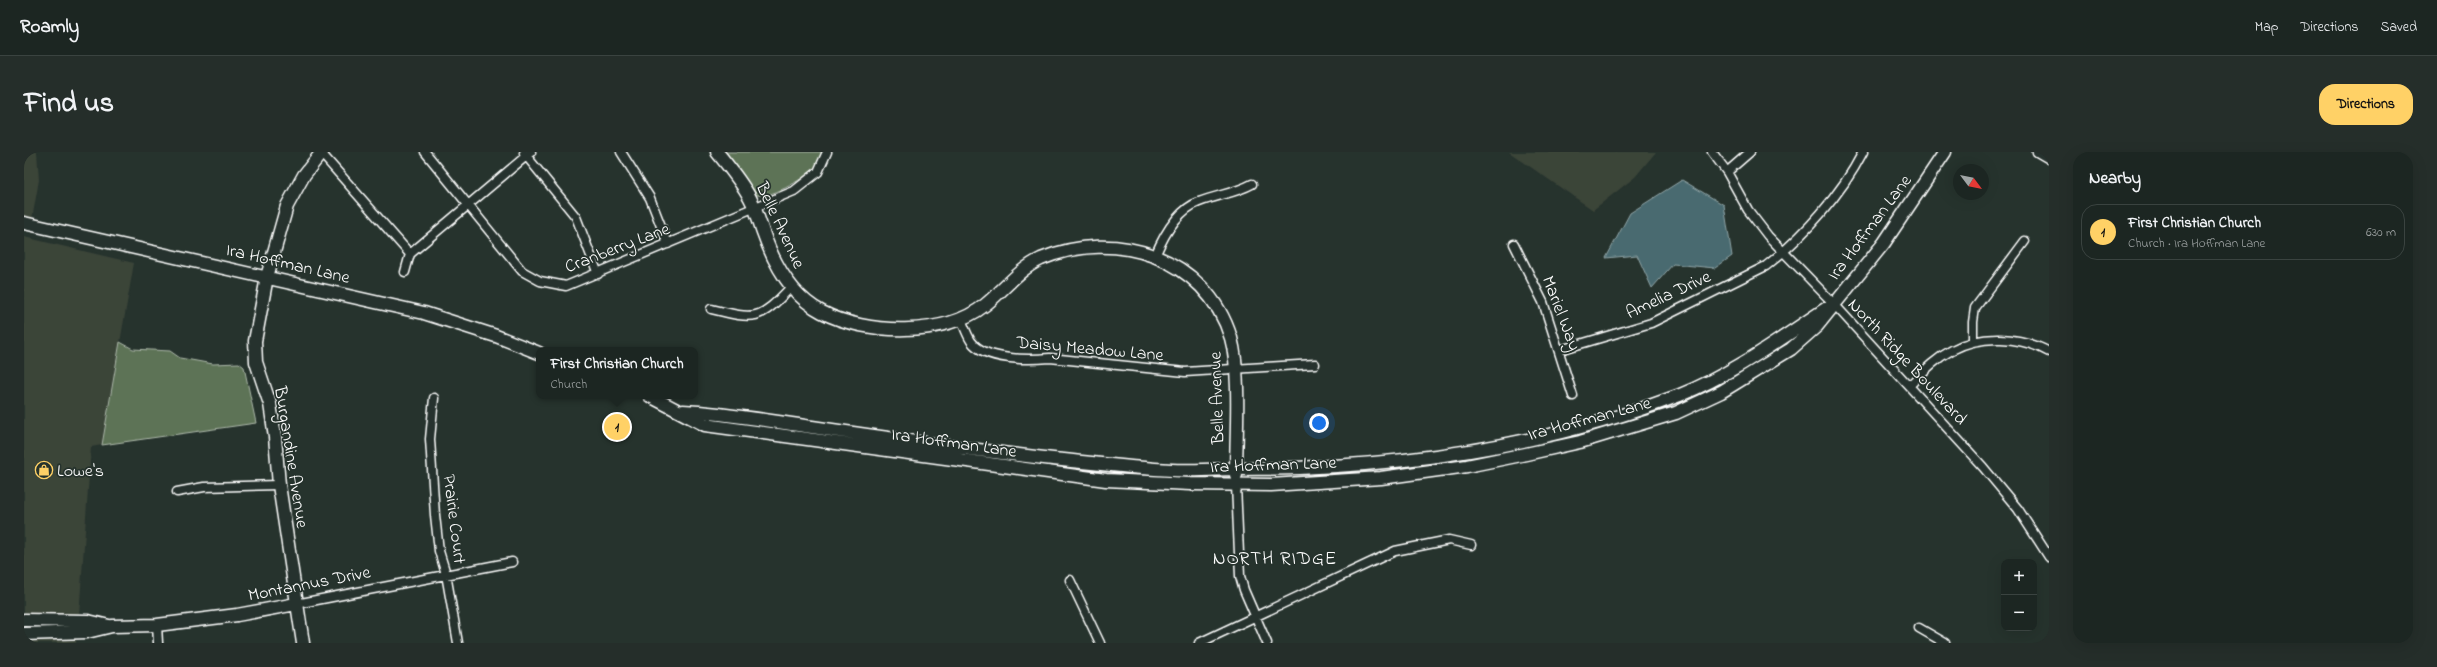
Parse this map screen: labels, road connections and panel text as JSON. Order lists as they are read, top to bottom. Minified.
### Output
{"streets":{"main road":["Belle Avenue","Ira Hoffman Lane","Burgandine Avenue","Montannus Drive"],"street":["Cranberry Lane","Amelia Drive","Mariel Way","Daisy Meadow Lane","North Ridge Boulevard","Prairie Court"]},"crossings":[["Belle Avenue","Ira Hoffman Lane"],["Belle Avenue","Cranberry Lane"],["Belle Avenue","Daisy Meadow Lane"],["Ira Hoffman Lane","North Ridge Boulevard"],["Ira Hoffman Lane","Burgandine Avenue"],["Amelia Drive","Mariel Way"],["Amelia Drive","North Ridge Boulevard"],["Burgandine Avenue","Montannus Drive"],["Prairie Court","Montannus Drive"]],"districts":["NORTH RIDGE"],"places":{"shop":["Lowe's"]},"north":"bottom right","page":{"header":"Roamly","nav":["Map","Directions","Saved"],"title":"Find us","buttons":"Directions","heading":"Nearby","list":[{"mark":"1","name":"First Christian Church","note":"Church · Ira Hoffman Lane","value":"630 m"}],"popup":["First Christian Church","Church"],"pins":"1","map_buttons":["+","−"]}}
